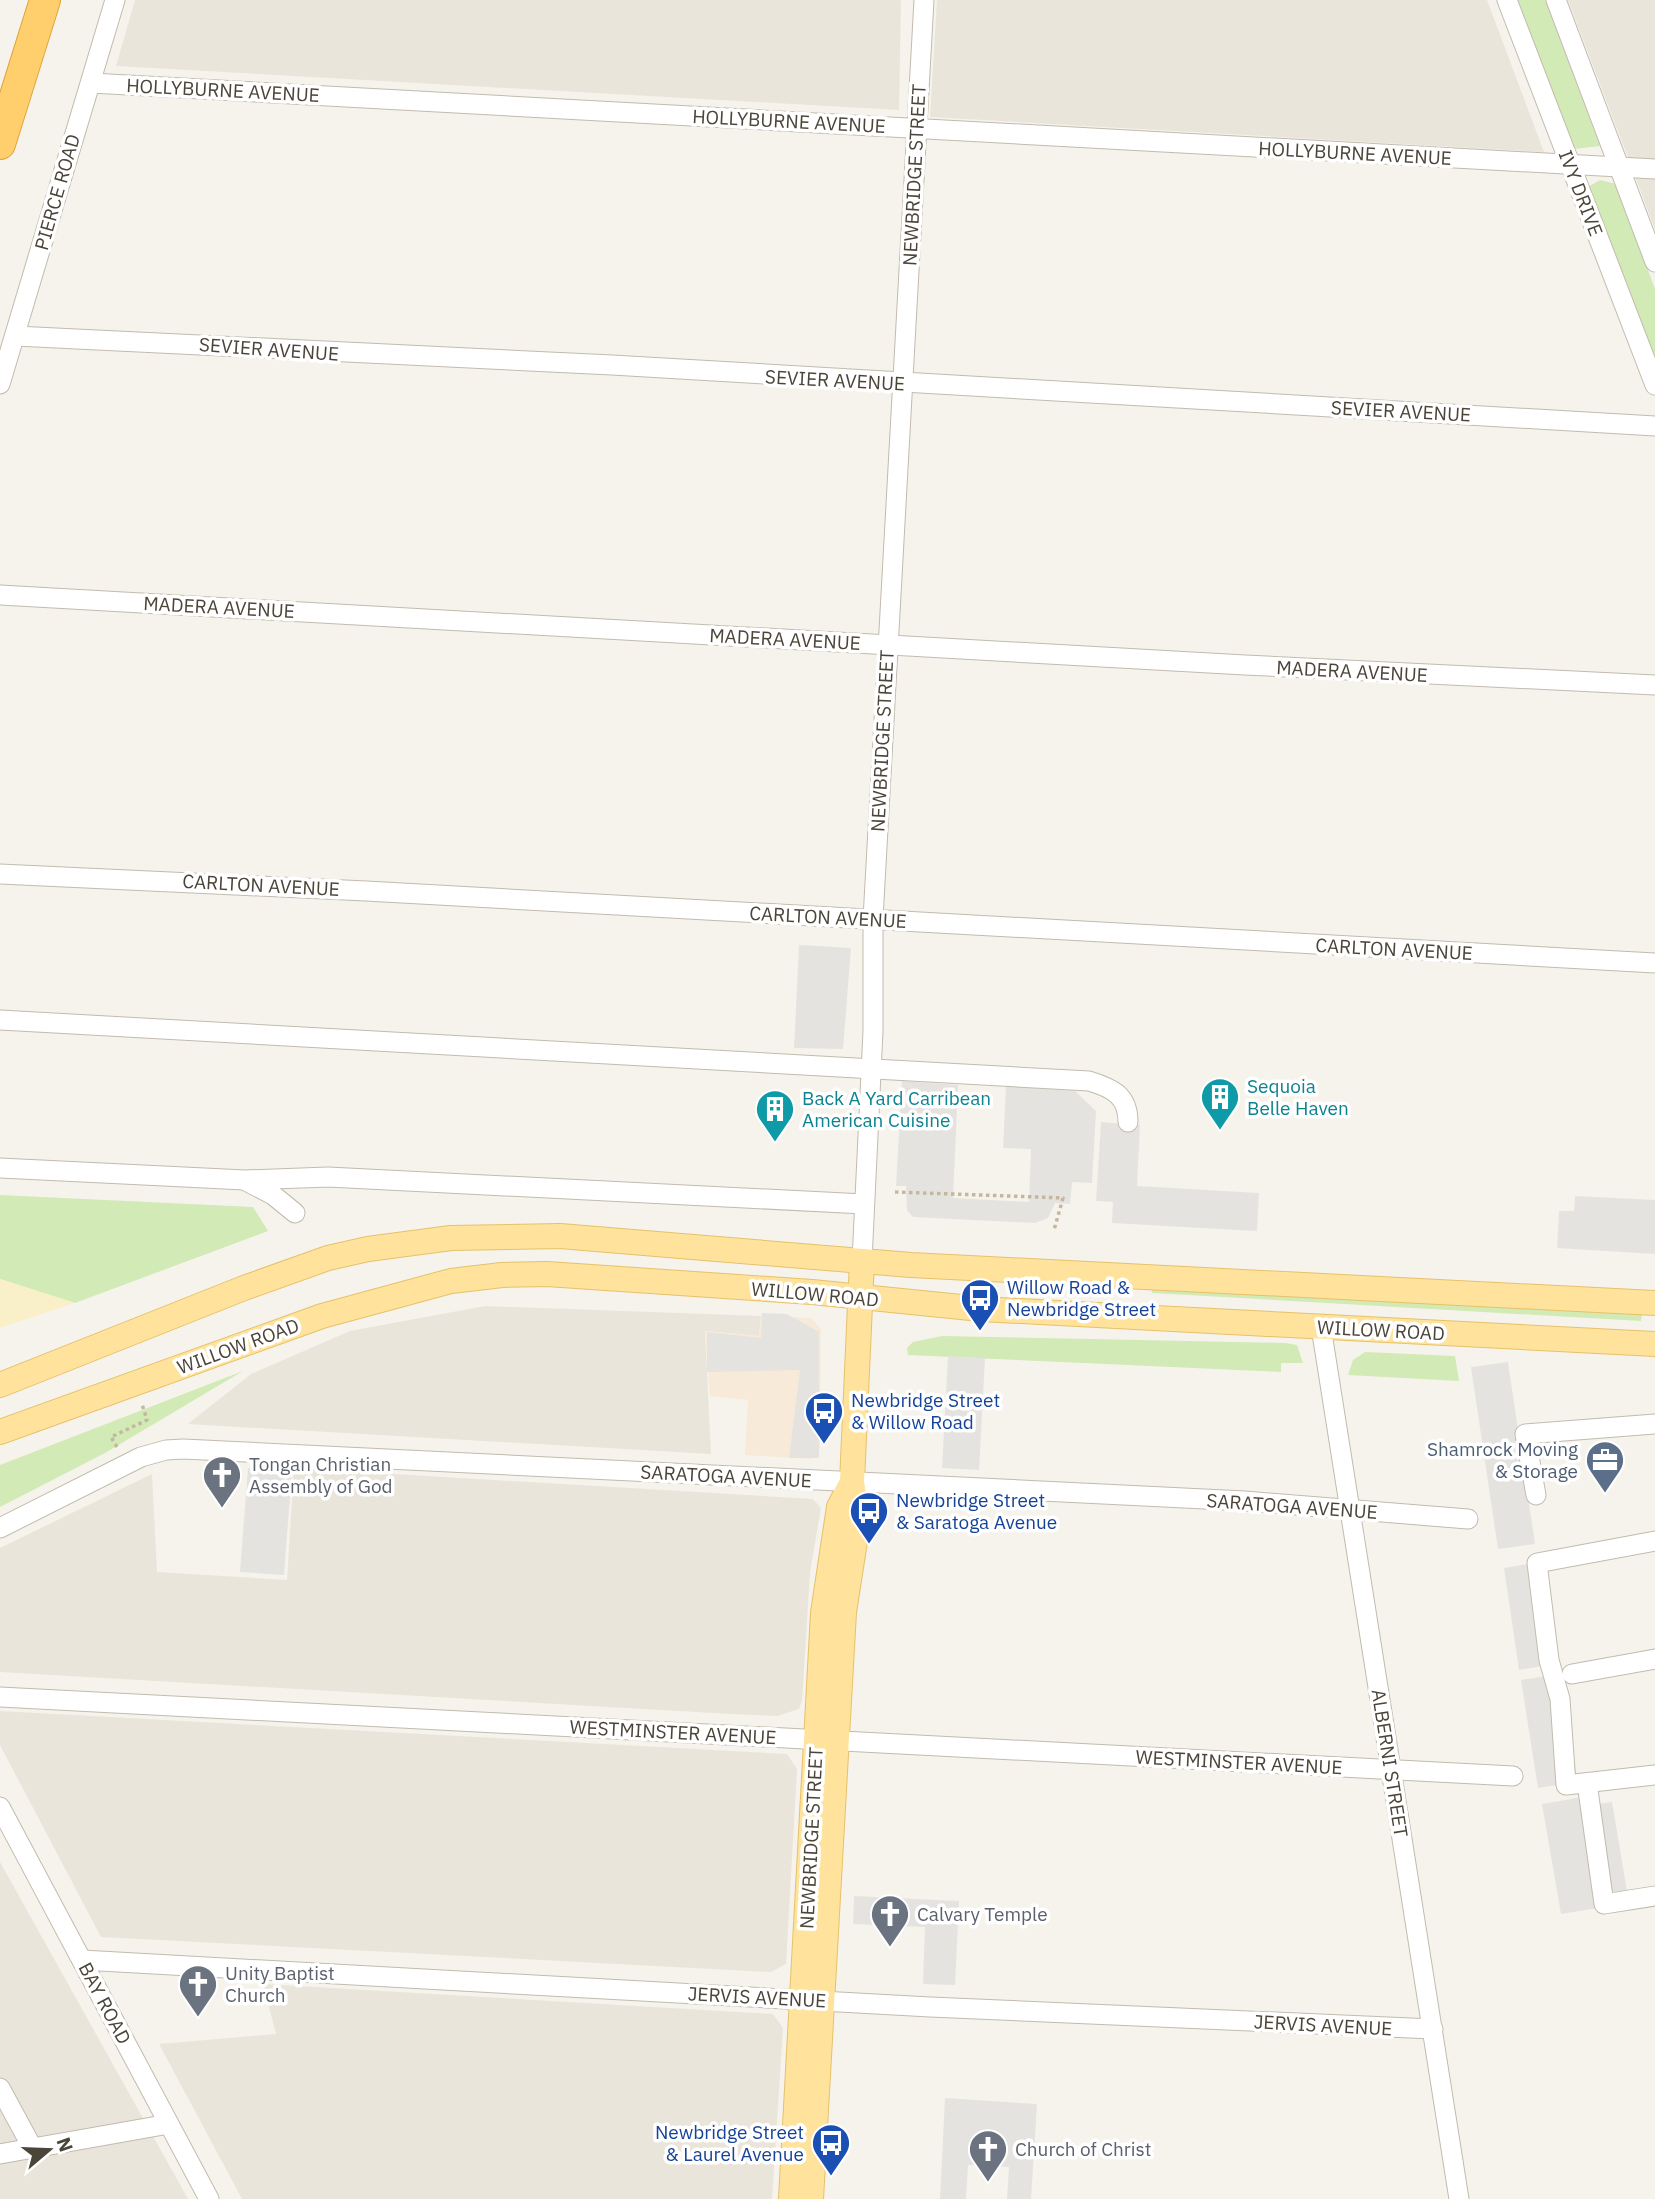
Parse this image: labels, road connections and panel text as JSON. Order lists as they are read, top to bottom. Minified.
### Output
{"streets":{"main road":["NEWBRIDGE STREET","WILLOW ROAD"],"street":["HOLLYBURNE AVENUE","PIERCE ROAD","IVY DRIVE","SEVIER AVENUE","MADERA AVENUE","CARLTON AVENUE","SARATOGA AVENUE","WESTMINSTER AVENUE","ALBERNI STREET","JERVIS AVENUE","BAY ROAD"]},"crossings":[["HOLLYBURNE AVENUE","NEWBRIDGE STREET"],["HOLLYBURNE AVENUE","PIERCE ROAD"],["HOLLYBURNE AVENUE","IVY DRIVE"],["NEWBRIDGE STREET","SEVIER AVENUE"],["NEWBRIDGE STREET","MADERA AVENUE"],["NEWBRIDGE STREET","CARLTON AVENUE"],["NEWBRIDGE STREET","WILLOW ROAD"],["NEWBRIDGE STREET","SARATOGA AVENUE"],["NEWBRIDGE STREET","WESTMINSTER AVENUE"],["NEWBRIDGE STREET","JERVIS AVENUE"],["PIERCE ROAD","SEVIER AVENUE"],["WILLOW ROAD","ALBERNI STREET"],["SARATOGA AVENUE","ALBERNI STREET"],["WESTMINSTER AVENUE","ALBERNI STREET"],["ALBERNI STREET","JERVIS AVENUE"],["JERVIS AVENUE","BAY ROAD"]],"places":{"building":["Sequoia Belle Haven","Back A Yard Carribean American Cuisine"],"bus stop":["Willow Road & Newbridge Street","Newbridge Street & Willow Road","Newbridge Street & Saratoga Avenue","Newbridge Street & Laurel Avenue"],"office":["Shamrock Moving & Storage"],"church":["Tongan Christian Assembly of God","Calvary Temple","Unity Baptist Church","Church of Christ"]},"north":"right"}
